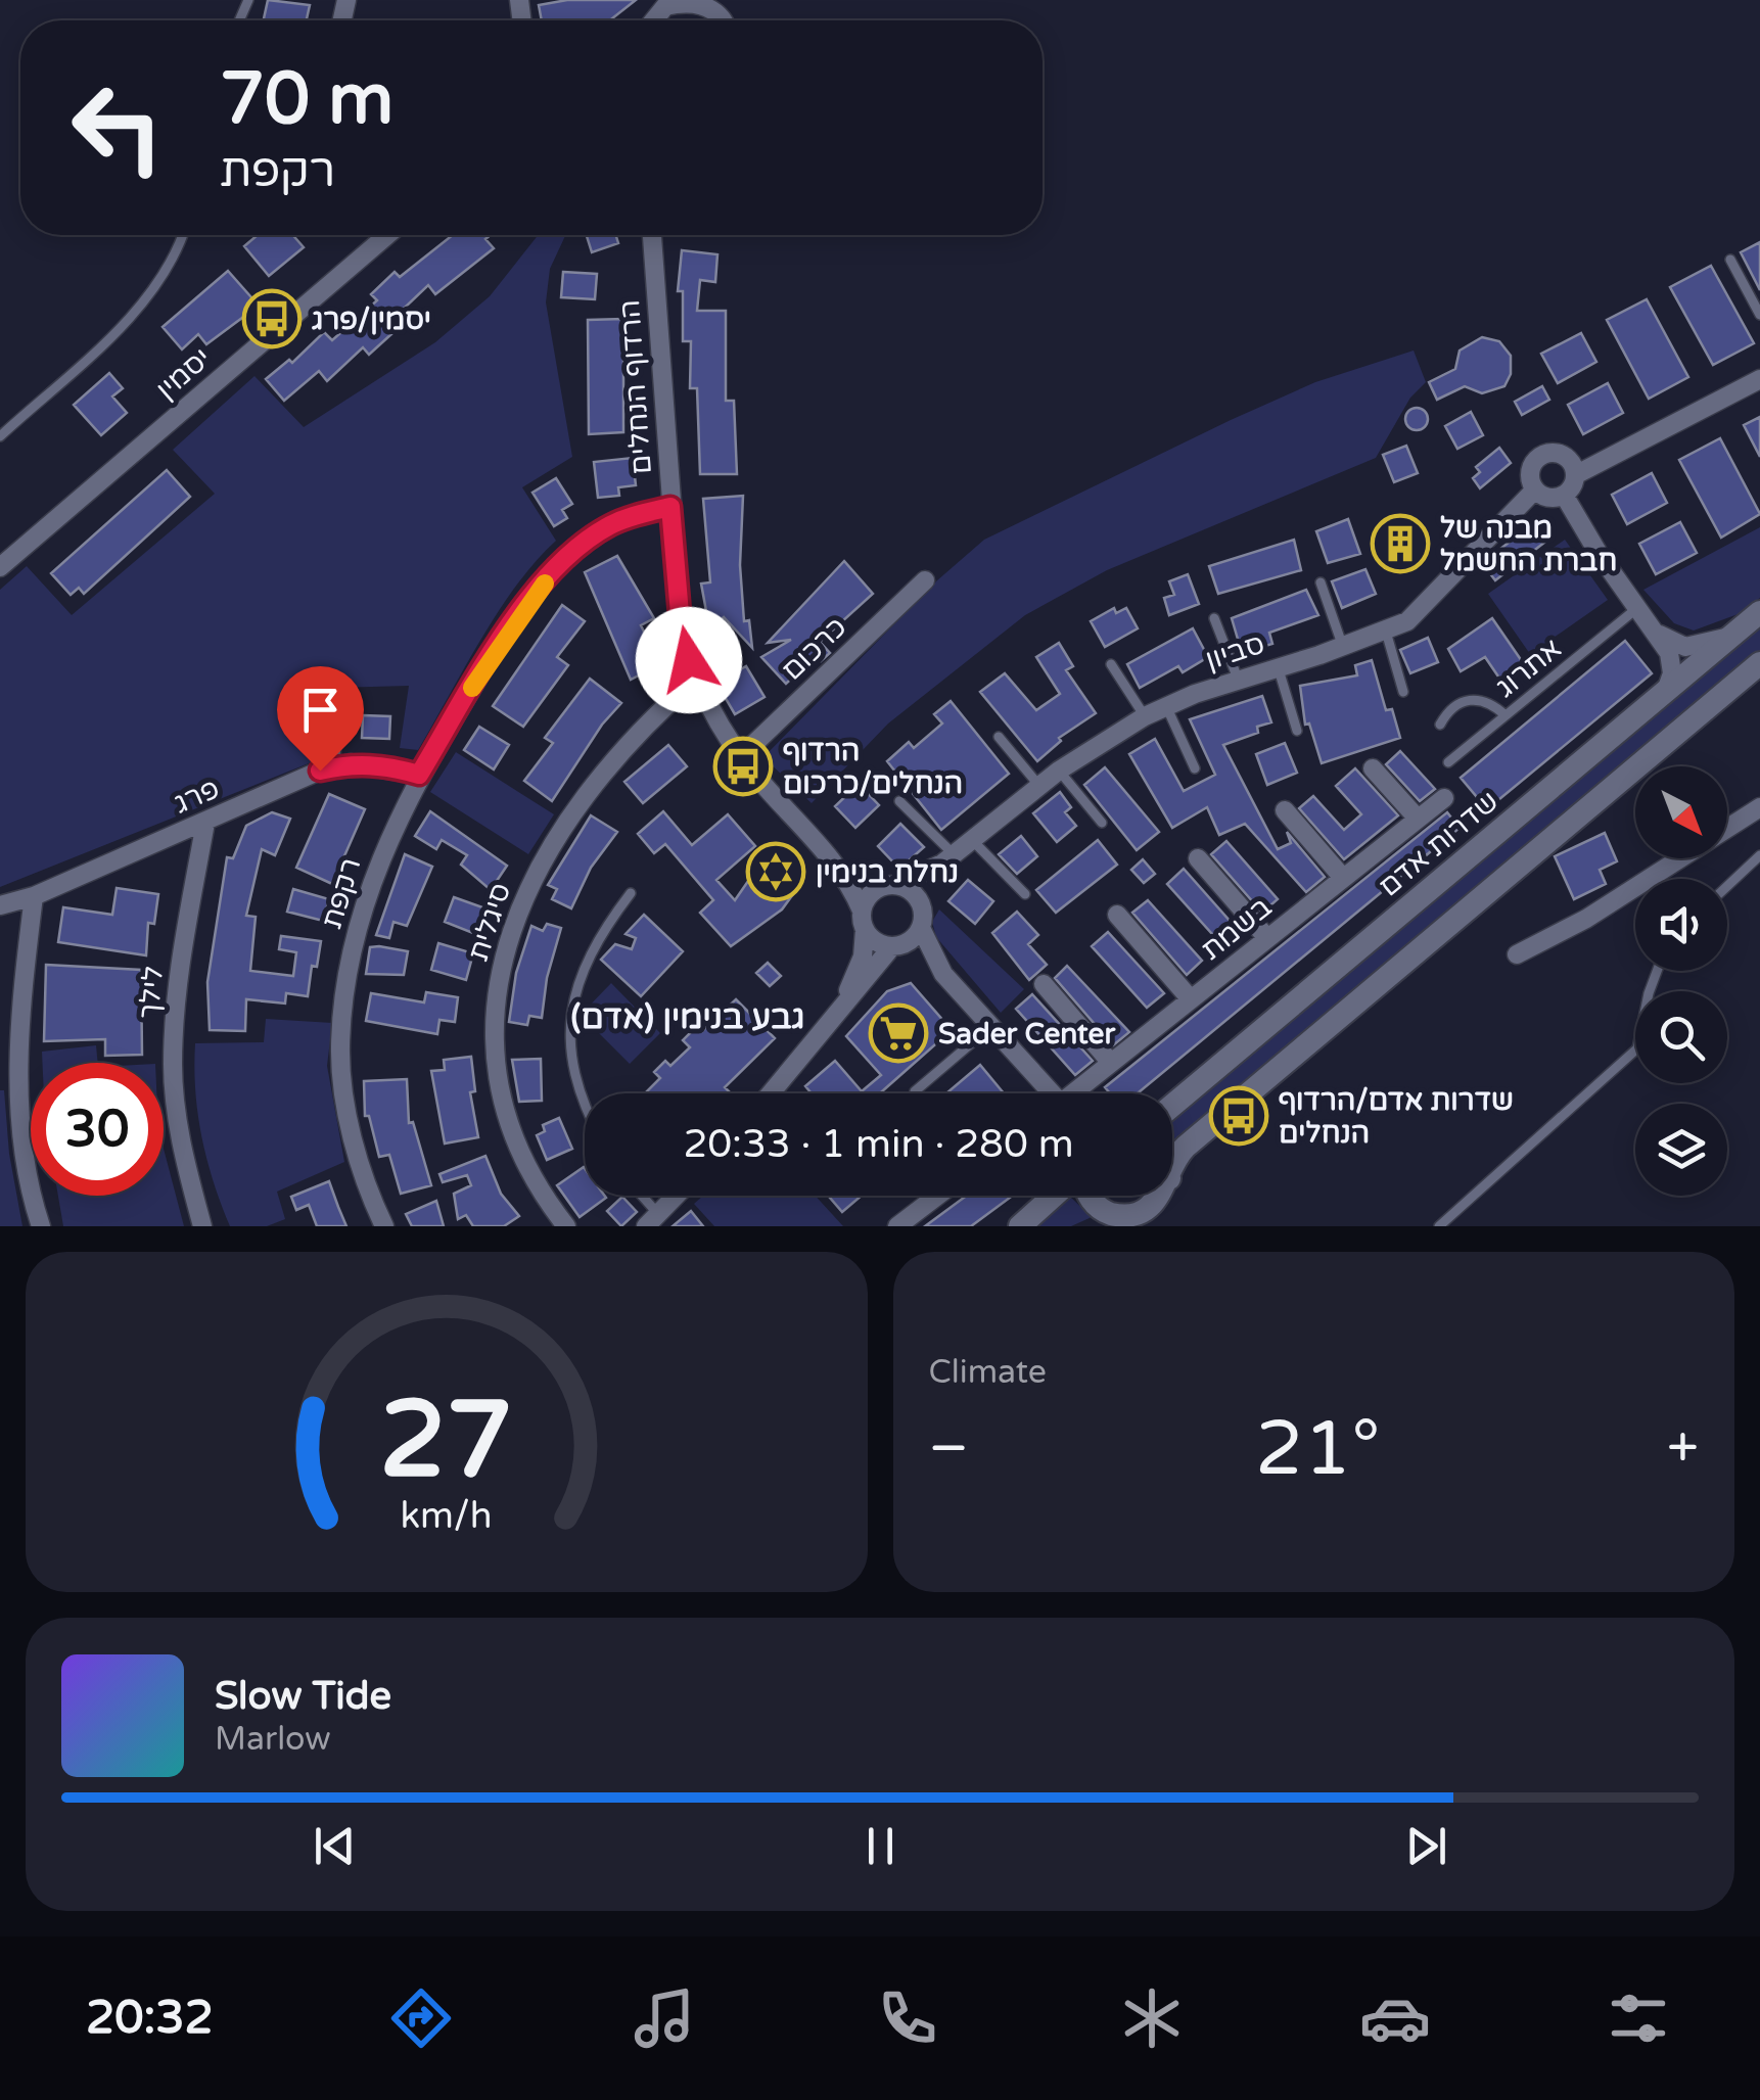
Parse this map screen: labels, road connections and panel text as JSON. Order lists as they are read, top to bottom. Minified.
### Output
{"streets":{"street":["יסמין","הרדוף הנחלים","כרכום","סביון","פרג","שדרות אדם","רקפת","סיגלית","בשמת","לילך"],"lane":["אתרוג"]},"crossings":[["הרדוף הנחלים","כרכום"],["הרדוף הנחלים","סביון"],["הרדוף הנחלים","רקפת"],["הרדוף הנחלים","סיגלית"],["פרג","רקפת"],["פרג","לילך"]],"districts":["גבע בנימין (אדם)"],"places":{"bus stop":["יסמין/פרג","הרדוף הנחלים/כרכום","שדרות אדם/הרדוף הנחלים"],"building":["מבנה של חברת החשמל"],"synagogue":["נחלת בנימין"],"supermarket":["Sader Center"]},"north":"bottom right","page":{"turn":["70 m","רקפת"],"limit":"30","trip":"20:33 · 1 min · 280 m","tile":"Climate","heat":["−","21°","+"],"song":["Slow Tide","Marlow"],"tabs":"20:32","gauge":["27","km/h"]}}
